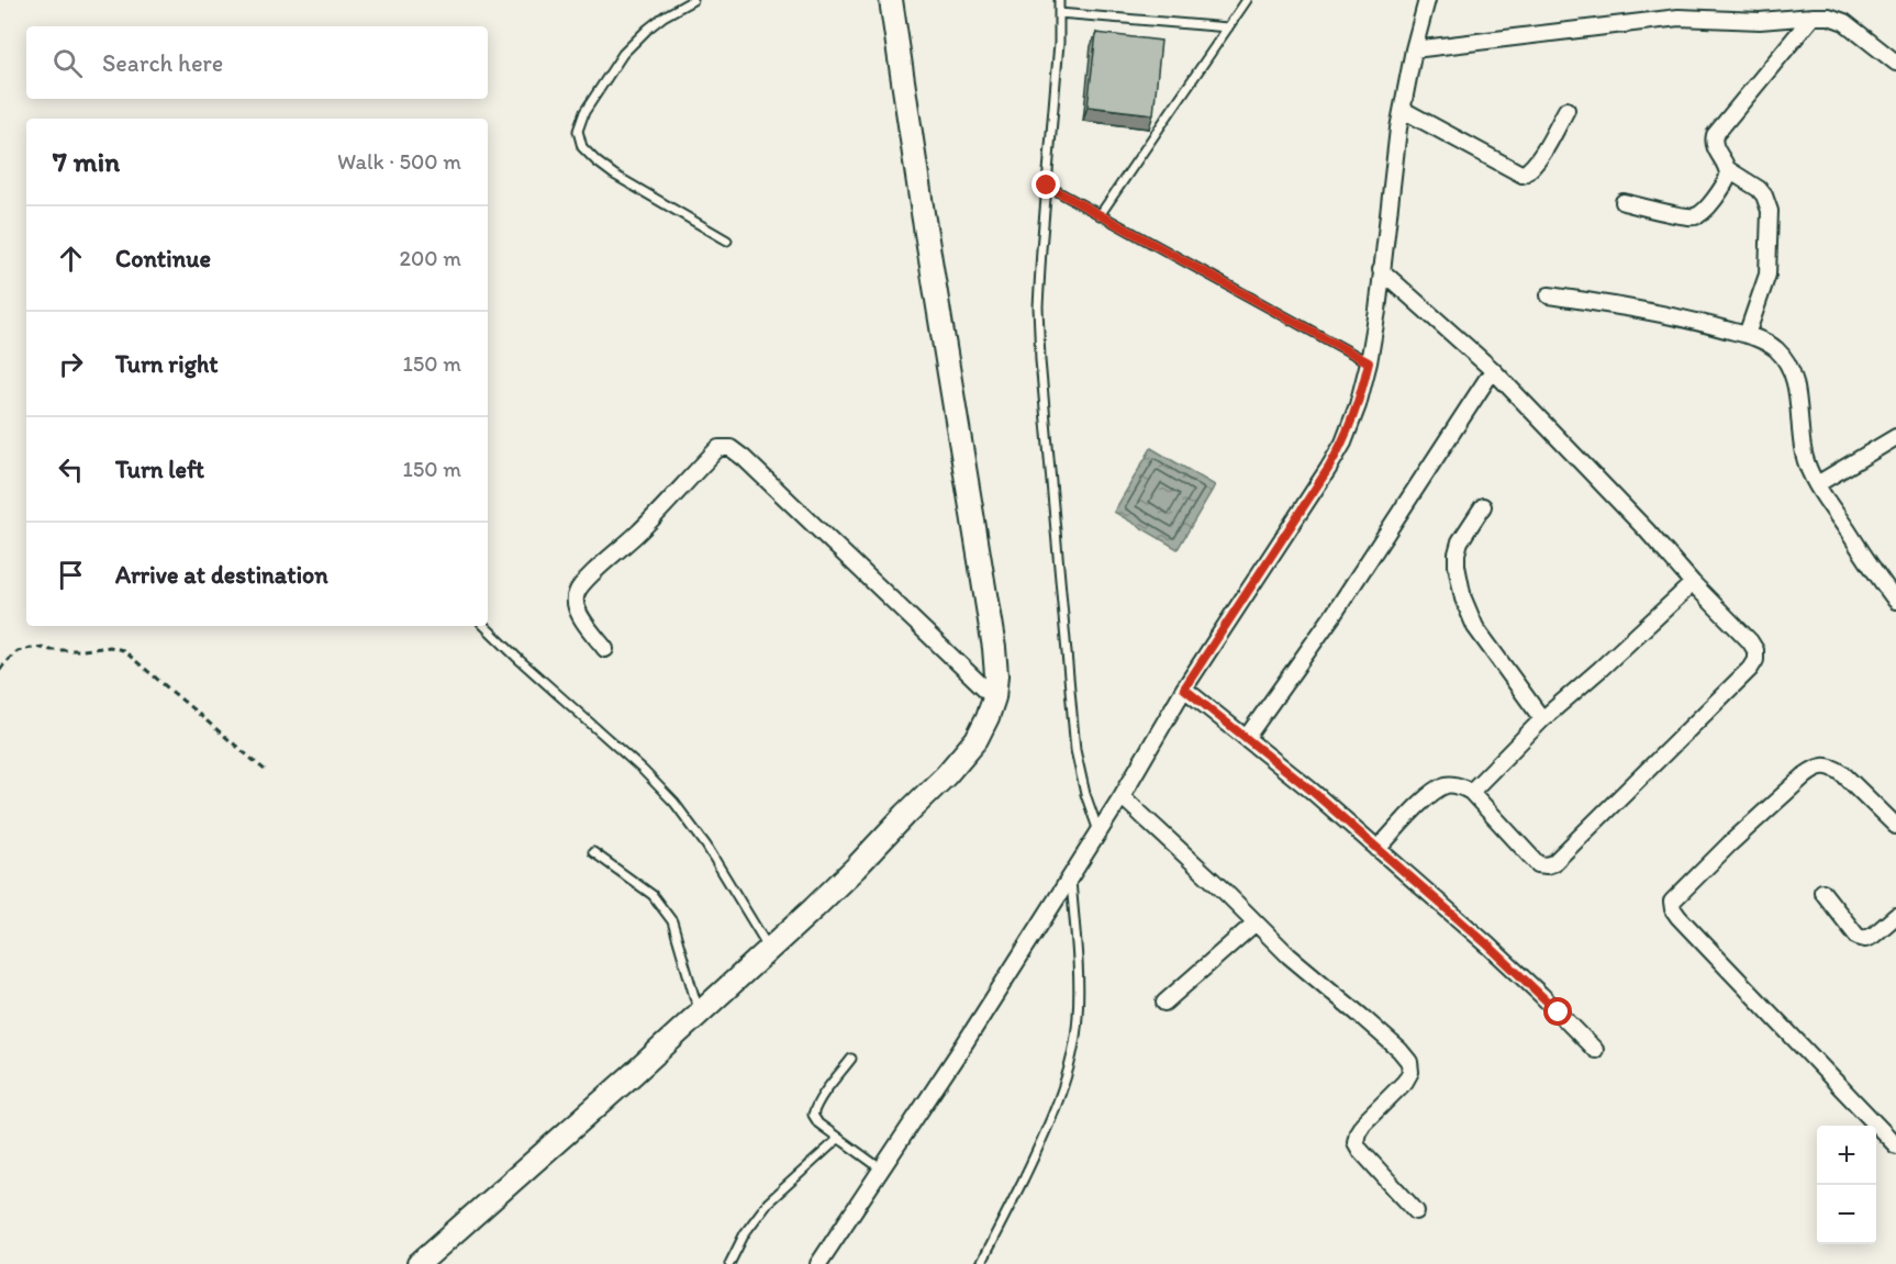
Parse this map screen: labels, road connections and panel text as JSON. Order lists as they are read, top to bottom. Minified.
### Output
{"page":{"search":"Search here","heading":["7 min","Walk · 500 m"],"list":[["Continue","200 m"],["Turn right","150 m"],["Turn left","150 m"],"Arrive at destination"],"map_buttons":["+","−"]}}
